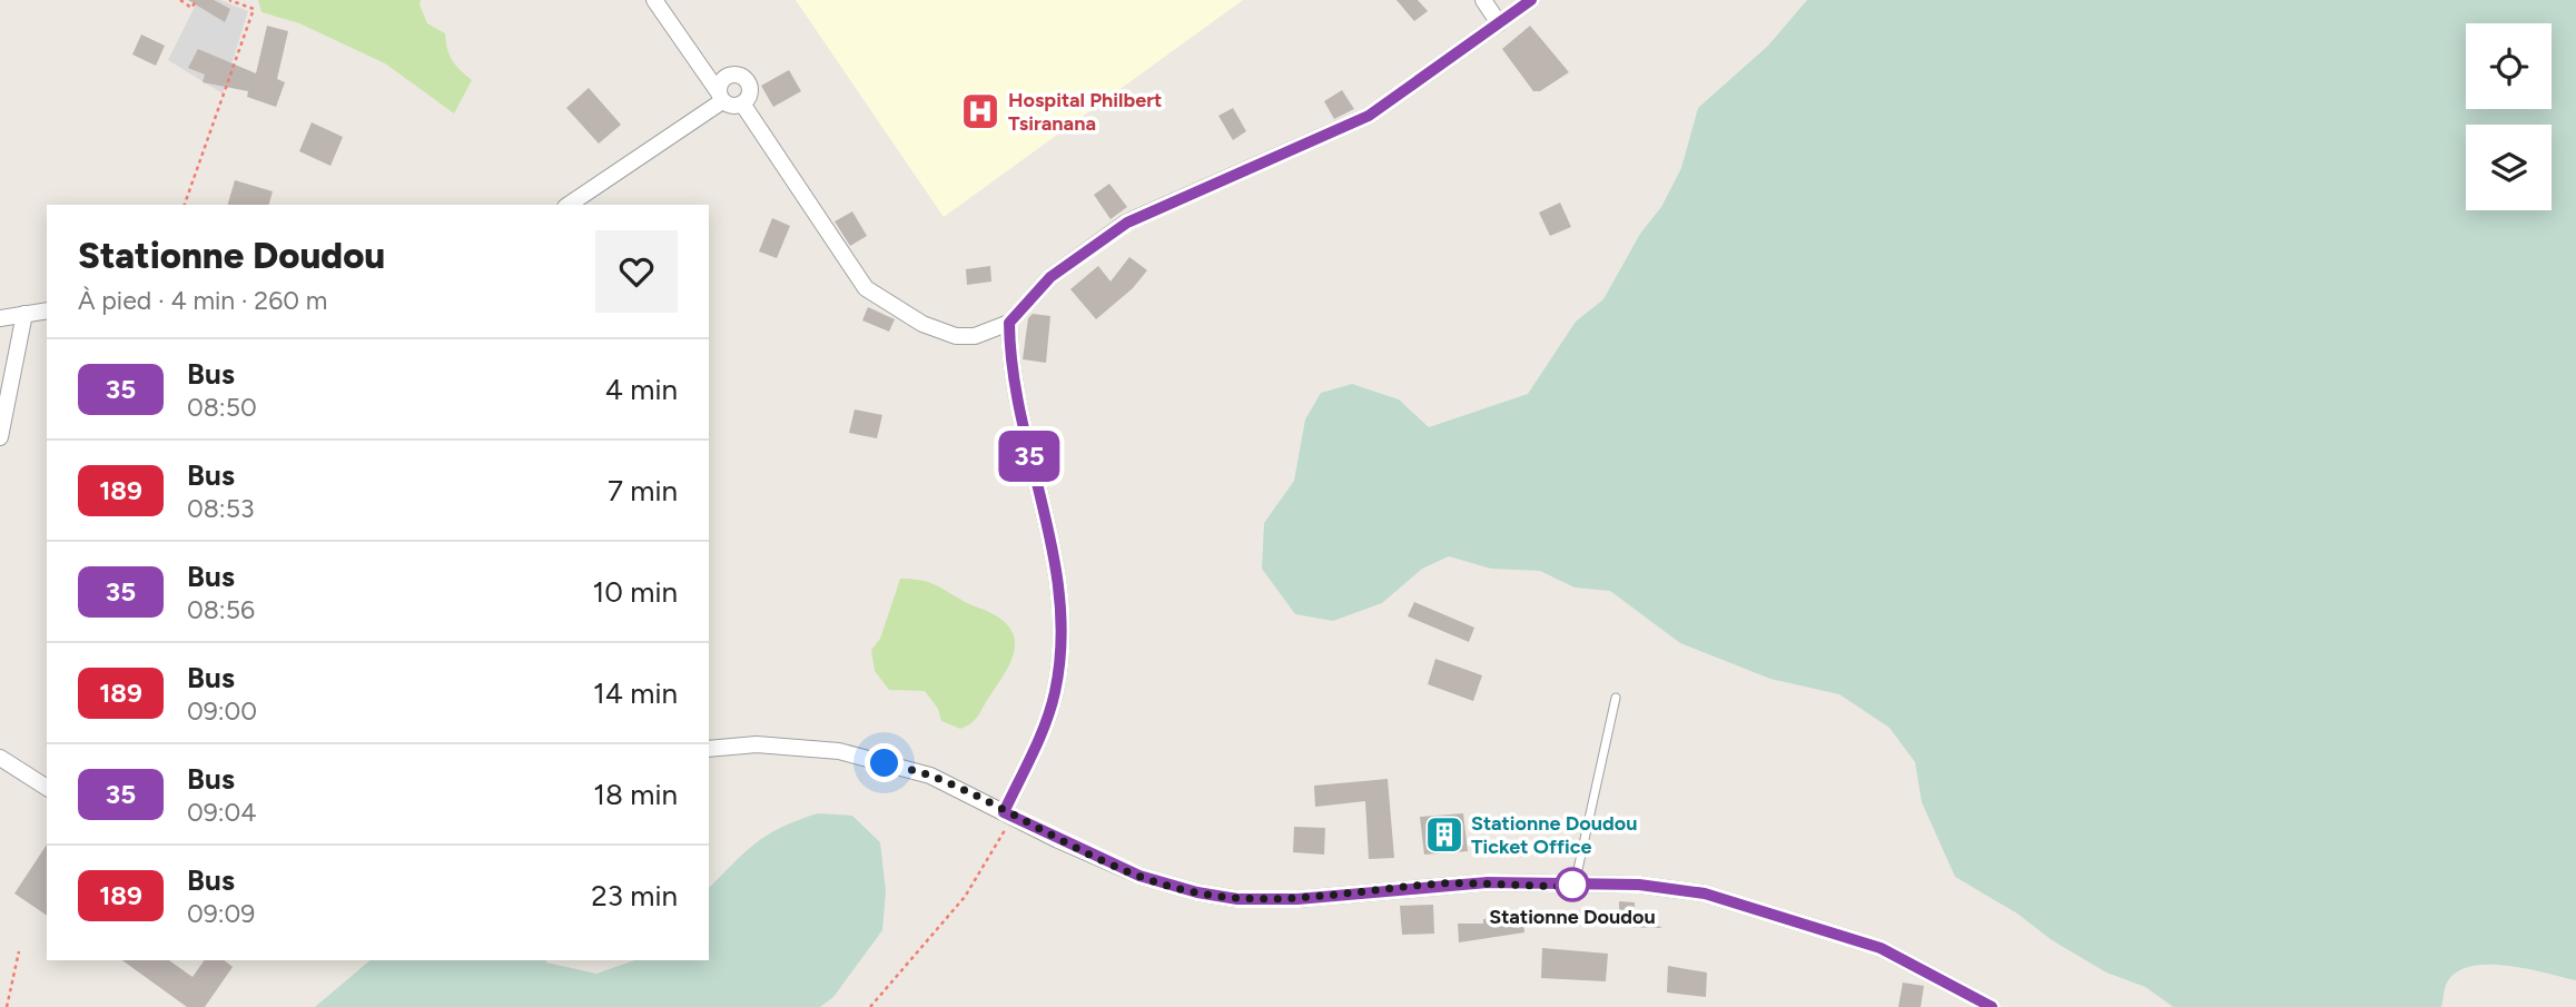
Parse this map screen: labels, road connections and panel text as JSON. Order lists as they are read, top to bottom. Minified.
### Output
{"places":{"hospital":["Hospital Philbert Tsiranana"],"building":["Stationne Doudou Ticket Office"],"other":["Stationne Doudou"]},"lines":["bus line 35"],"page":{"on_map":"35","heading":["Stationne Doudou","À pied · 4 min · 260 m"],"list":[{"mark":"35","name":"Bus","note":"08:50","value":"4 min"},{"mark":"189","name":"Bus","note":"08:53","value":"7 min"},{"mark":"35","name":"Bus","note":"08:56","value":"10 min"},{"mark":"189","name":"Bus","note":"09:00","value":"14 min"},{"mark":"35","name":"Bus","note":"09:04","value":"18 min"},{"mark":"189","name":"Bus","note":"09:09","value":"23 min"}]}}
